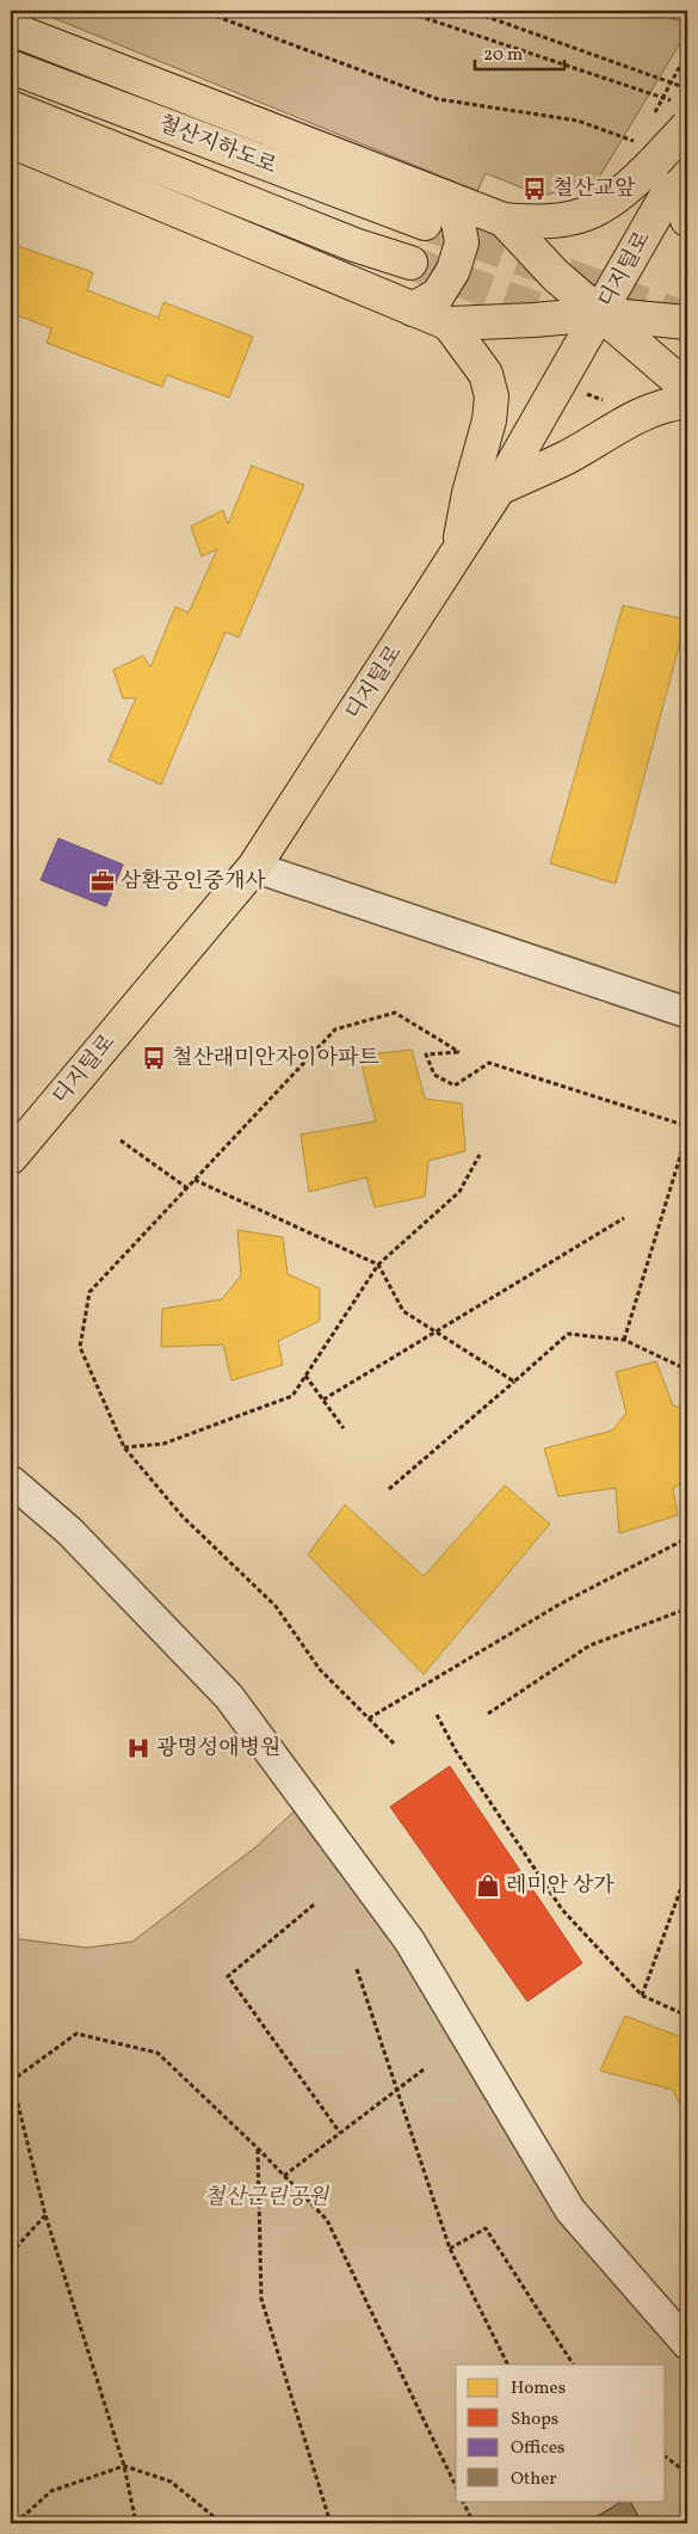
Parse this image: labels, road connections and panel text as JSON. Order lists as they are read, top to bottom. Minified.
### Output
{"streets":{"main road":["철산지하도로","디지털로"]},"parks":["철산근린공원"],"places":{"bus stop":["철산교앞","철산래미안자이아파트"],"office":["삼환공인중개사"],"hospital":["광명성애병원"],"shop":["레미안 상가"]},"legend":["Homes","Shops","Offices","Other"],"scale_bar":"20 m"}
